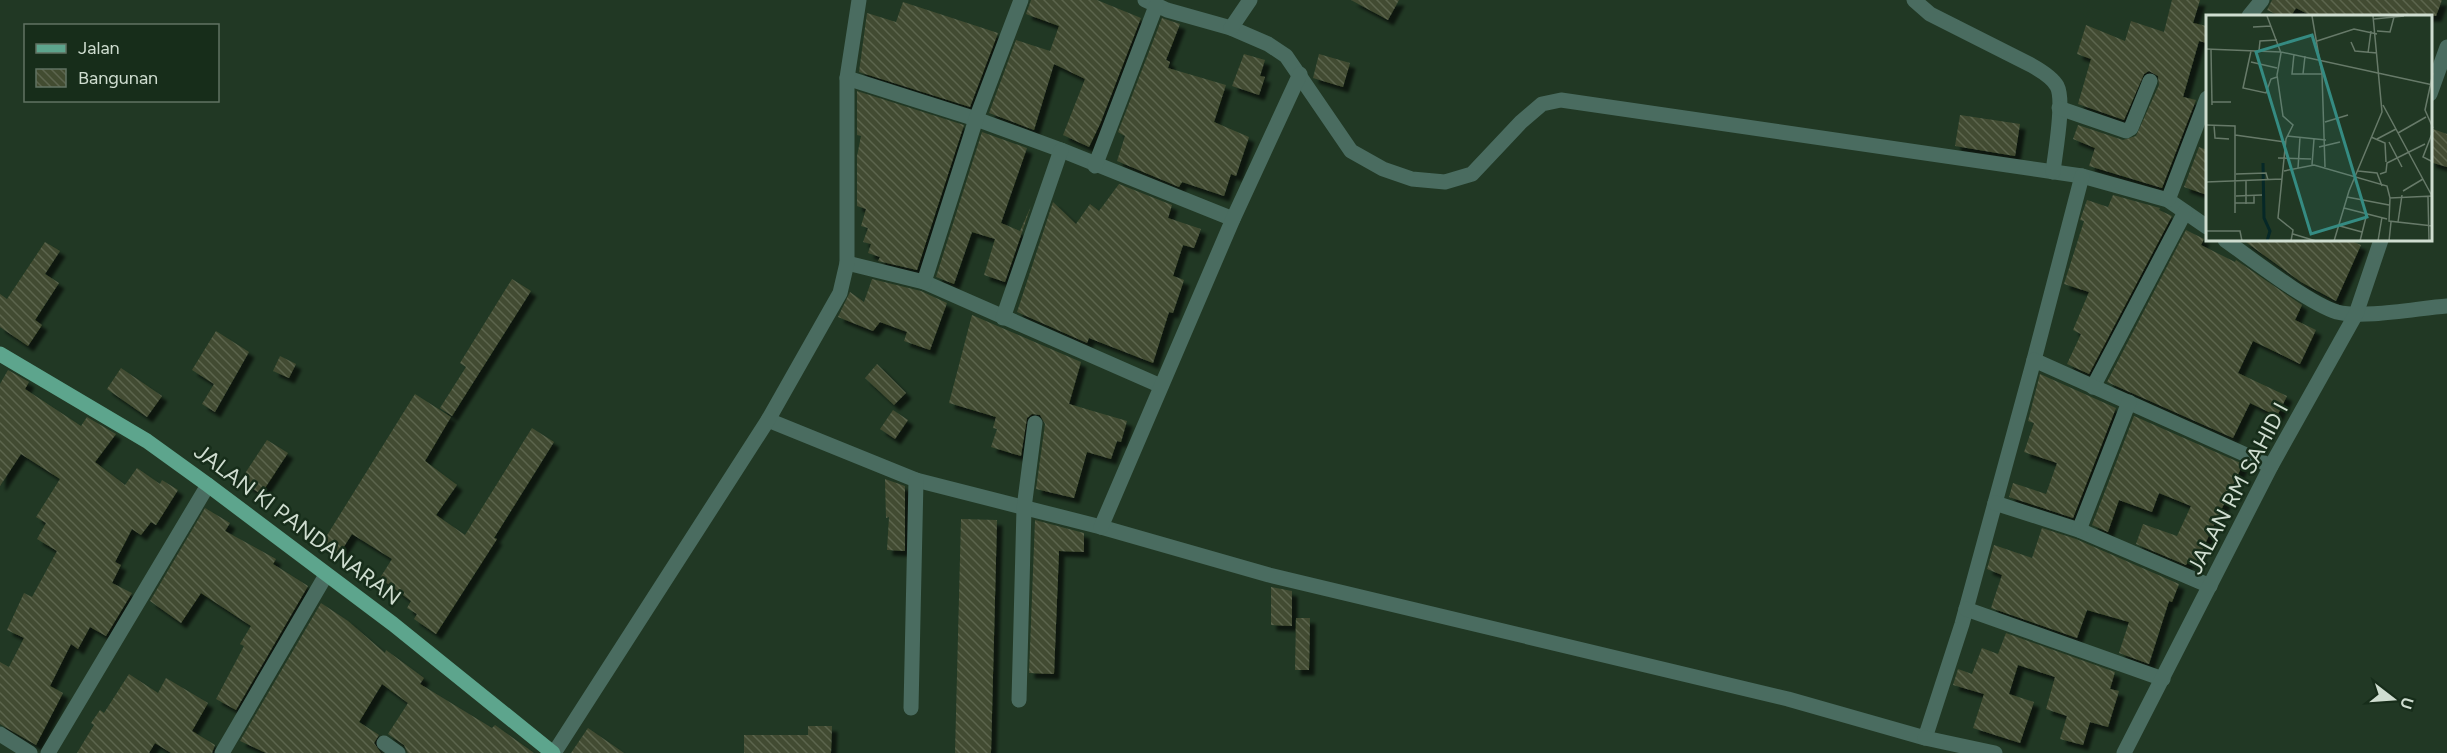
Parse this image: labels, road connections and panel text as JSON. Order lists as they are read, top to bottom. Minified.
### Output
{"streets":{"main road":["JALAN KI PANDANARAN"],"street":["JALAN RM SAHID I"]},"legend":["Jalan","Bangunan"],"north":"right"}
